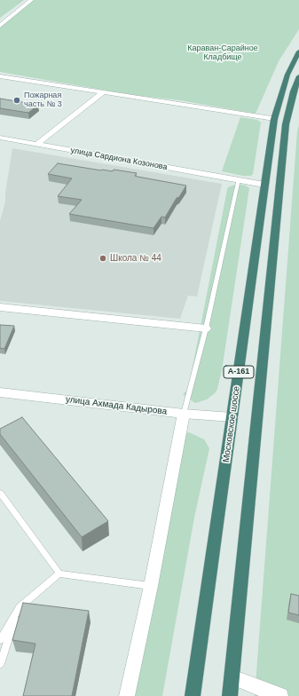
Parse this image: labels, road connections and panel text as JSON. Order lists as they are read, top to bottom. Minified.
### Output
{"streets":{"highway":["А-161","Московское шоссе"],"street":["улица Сардиона Козонова","улица Ахмада Кадырова"]},"crossings":[["улица Сардиона Козонова","Московское шоссе"],["улица Ахмада Кадырова","Московское шоссе"]],"parks":["Караван-Сарайное Кладбище"],"places":["Пожарная часть № 3","Школа № 44"]}
